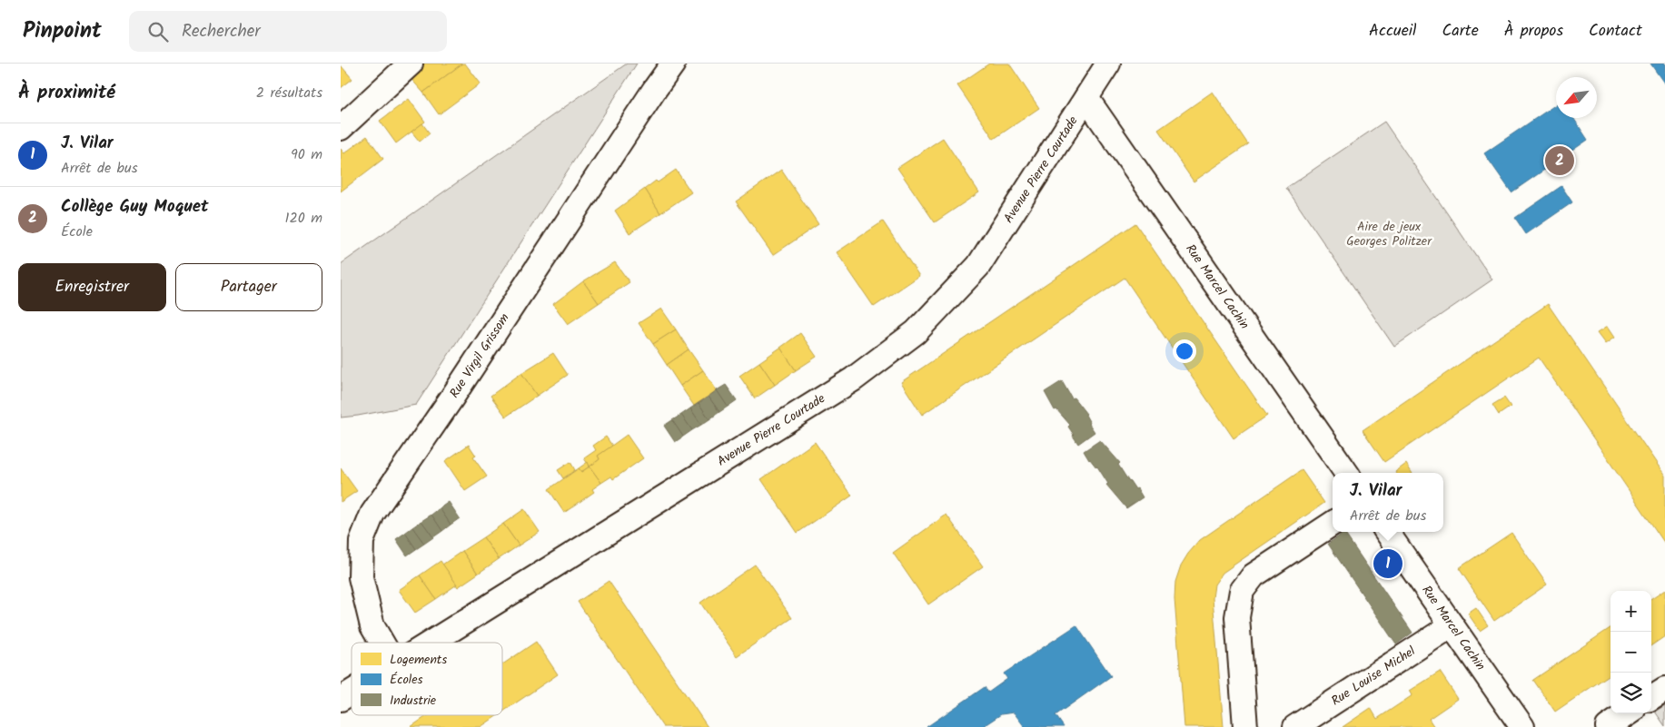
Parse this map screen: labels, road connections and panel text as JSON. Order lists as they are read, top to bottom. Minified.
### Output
{"streets":{"street":["Avenue Pierre Courtade","Rue Marcel Cachin","Rue Virgil Grissom","Rue Louise Michel"]},"crossings":[["Avenue Pierre Courtade","Rue Marcel Cachin"],["Rue Marcel Cachin","Rue Louise Michel"]],"parks":["Aire de jeux Georges Politzer"],"legend":["Logements","Écoles","Industrie"],"north":"bottom left","page":{"header":"Pinpoint","search":"Rechercher","nav":["Accueil","Carte","À propos","Contact"],"heading":["À proximité","2 résultats"],"list":[{"mark":"1","name":"J. Vilar","note":"Arrêt de bus","value":"90 m"},{"mark":"2","name":"Collège Guy Moquet","note":"École","value":"120 m"}],"pins":["2","1"],"buttons":["Enregistrer","Partager"],"popup":["J. Vilar","Arrêt de bus"],"map_buttons":["+","−"]}}
